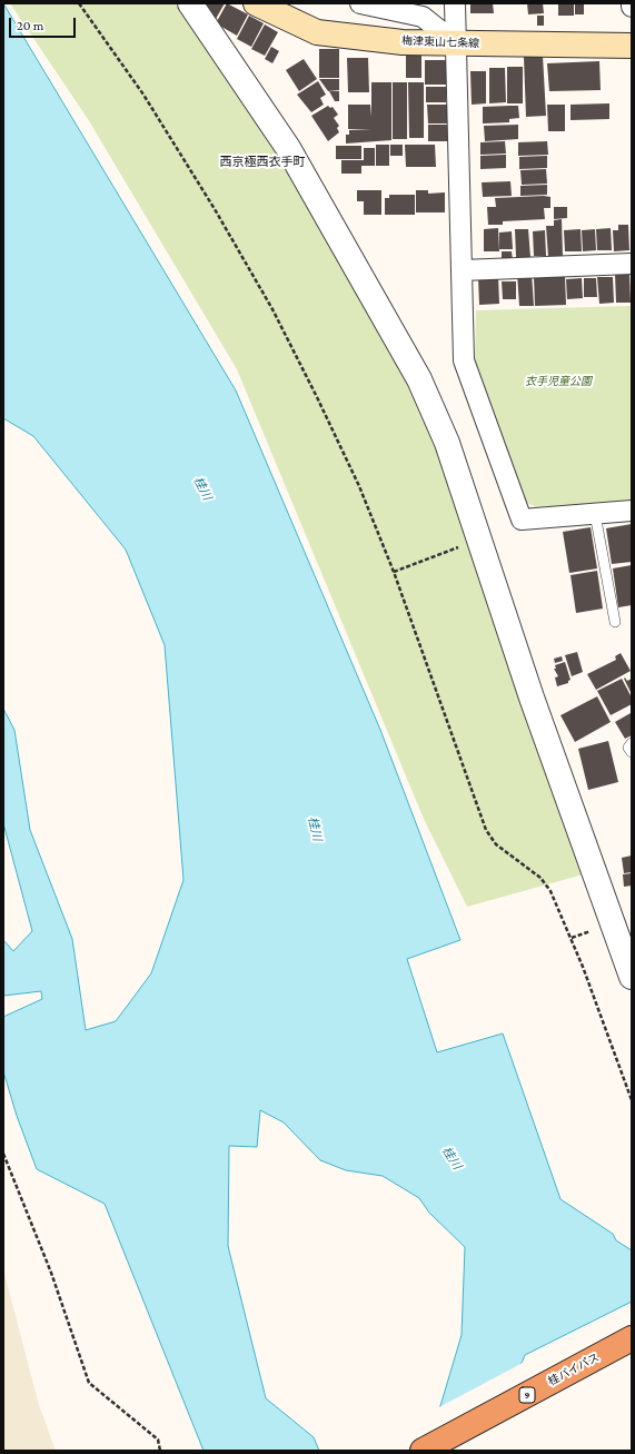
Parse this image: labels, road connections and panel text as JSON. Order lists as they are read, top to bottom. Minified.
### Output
{"streets":{"highway":["桂バイパス","9"],"main road":["梅津東山七条線"]},"districts":["西京極西衣手町"],"water":["桂川"],"parks":["衣手児童公園"],"scale_bar":"20 m"}
